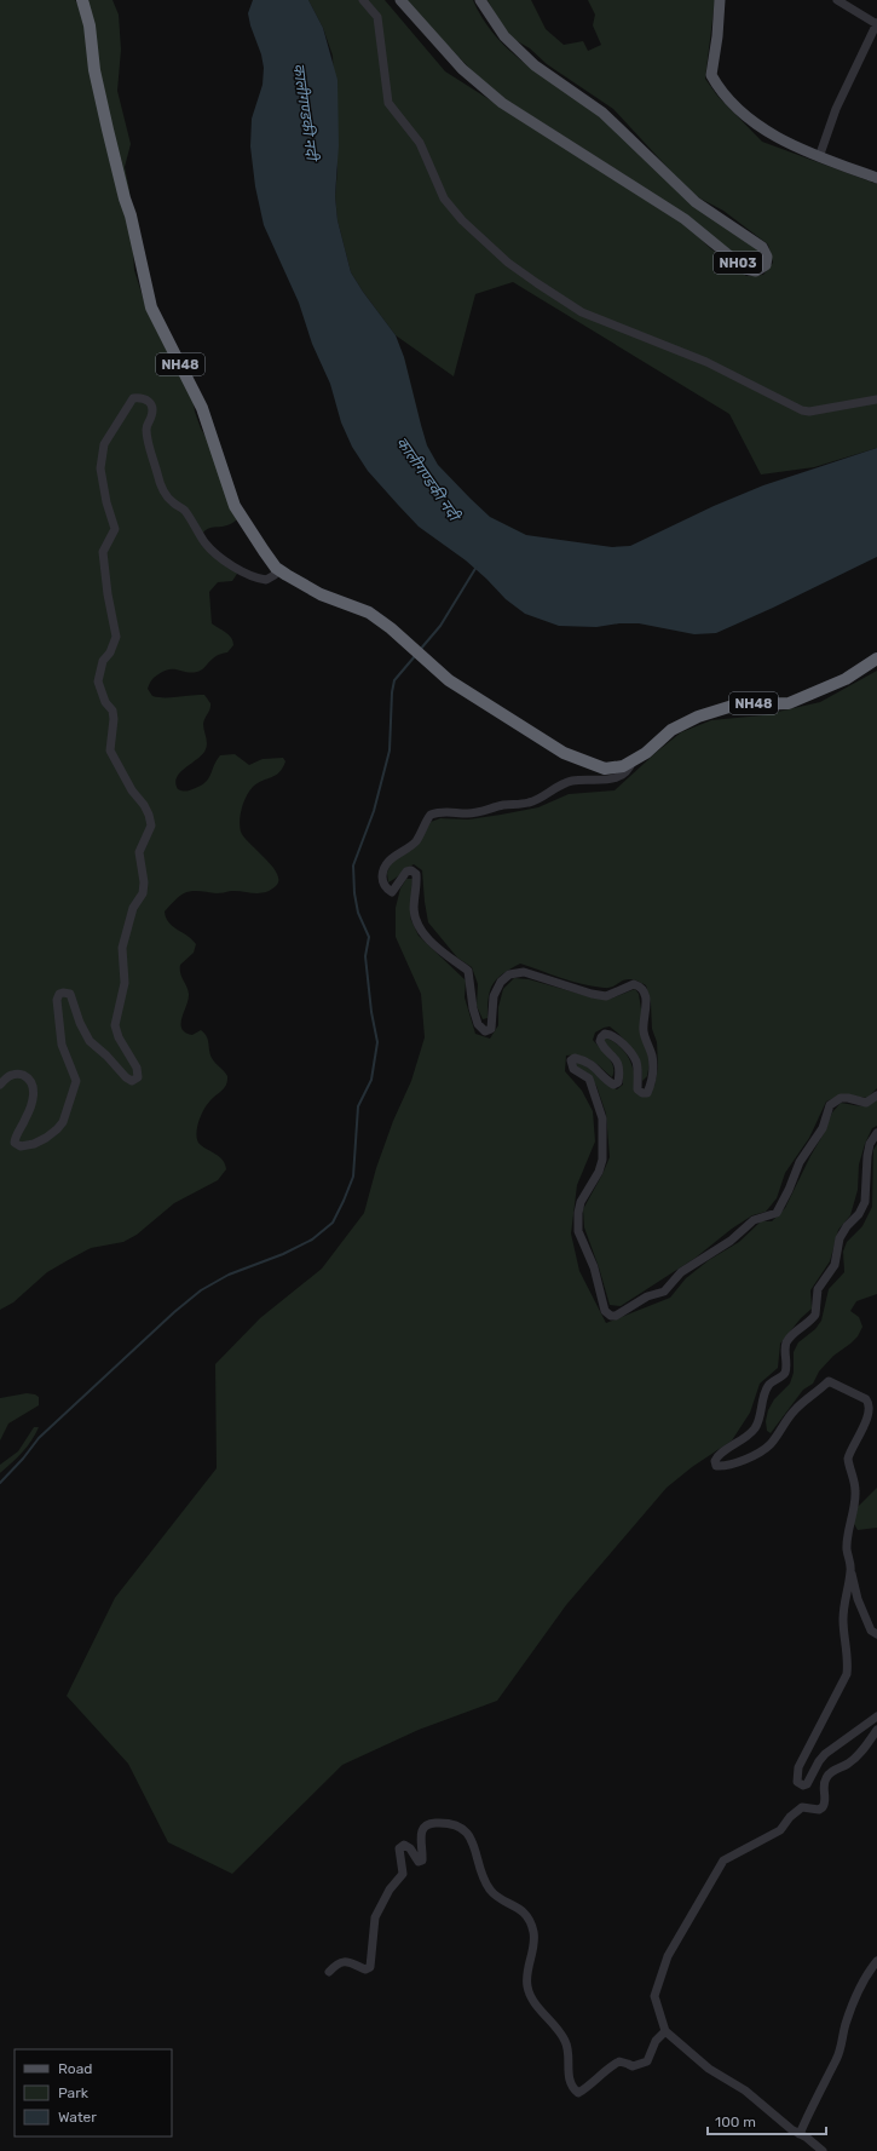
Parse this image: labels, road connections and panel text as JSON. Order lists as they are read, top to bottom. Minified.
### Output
{"streets":{"highway":["NH48"],"main road":["NH03"]},"water":["कालीगण्डकी नदी"],"legend":["Road","Park","Water"],"scale_bar":"100 m"}
